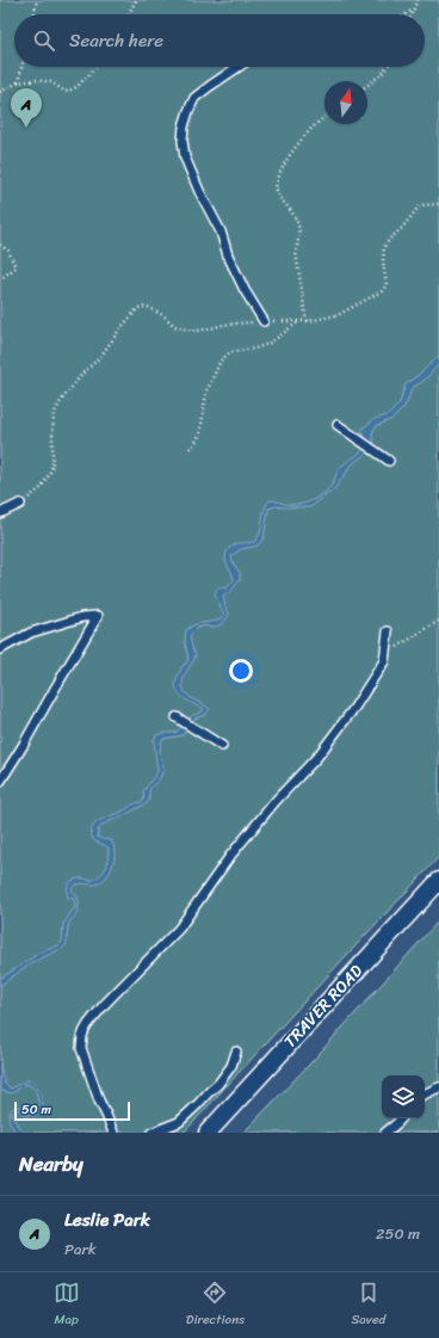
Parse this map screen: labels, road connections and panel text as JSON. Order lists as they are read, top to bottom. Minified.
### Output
{"streets":{"street":["TRAVER ROAD"]},"scale_bar":"50 m","north":"top","page":{"search":"Search here","pins":"A","scale":"50 m","heading":"Nearby","list":[{"mark":"A","name":"Leslie Park","note":"Park","value":"250 m"}],"nav":["Map","Directions","Saved"]}}
